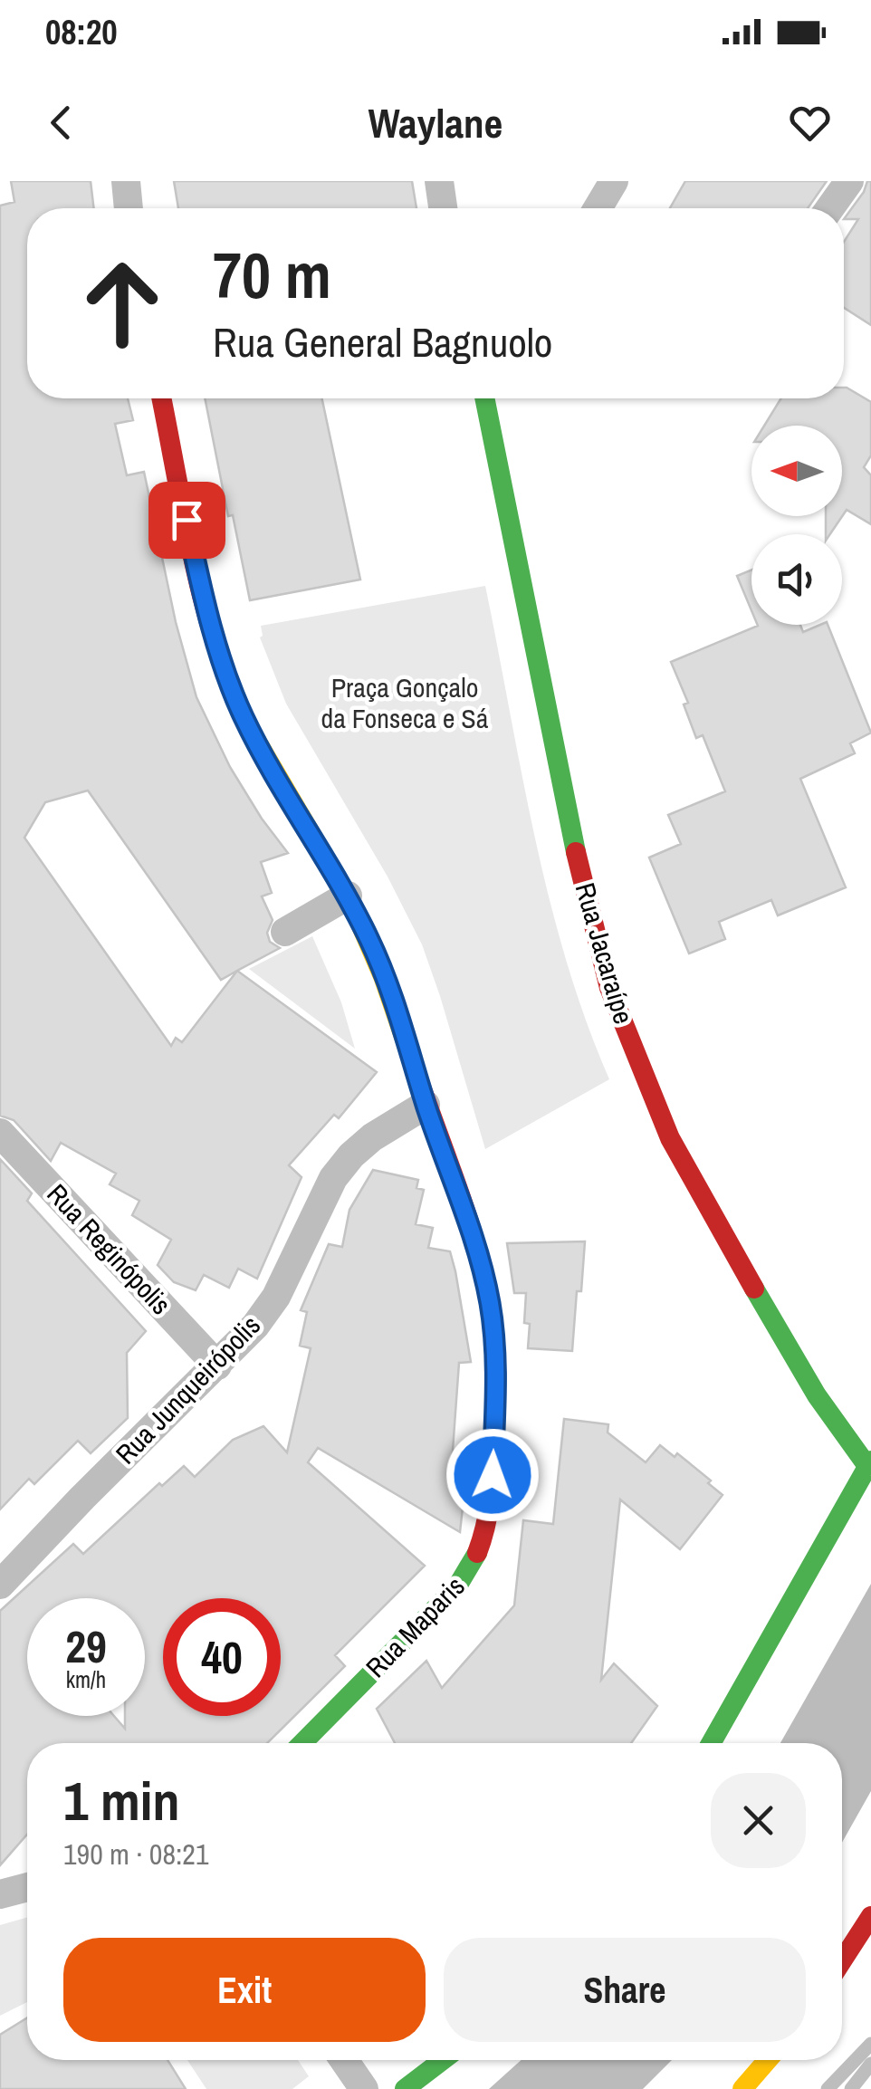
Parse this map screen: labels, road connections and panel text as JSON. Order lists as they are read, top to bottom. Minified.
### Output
{"streets":{"main road":["Rua Jacaraípe","Rua Maparis"],"street":["Rua Reginópolis","Rua Junqueirópolis"]},"crossings":[["Rua Reginópolis","Rua Junqueirópolis"],["Rua Junqueirópolis","Rua Maparis"]],"parks":["Praça Gonçalo da Fonseca e Sá"],"north":"left","page":{"status":"08:20","header":"Waylane","turn":["70 m","Rua General Bagnuolo"],"speed":"29 km/h","limit":"40","heading":["1 min","190 m · 08:21"],"buttons":["Exit","Share"]}}
